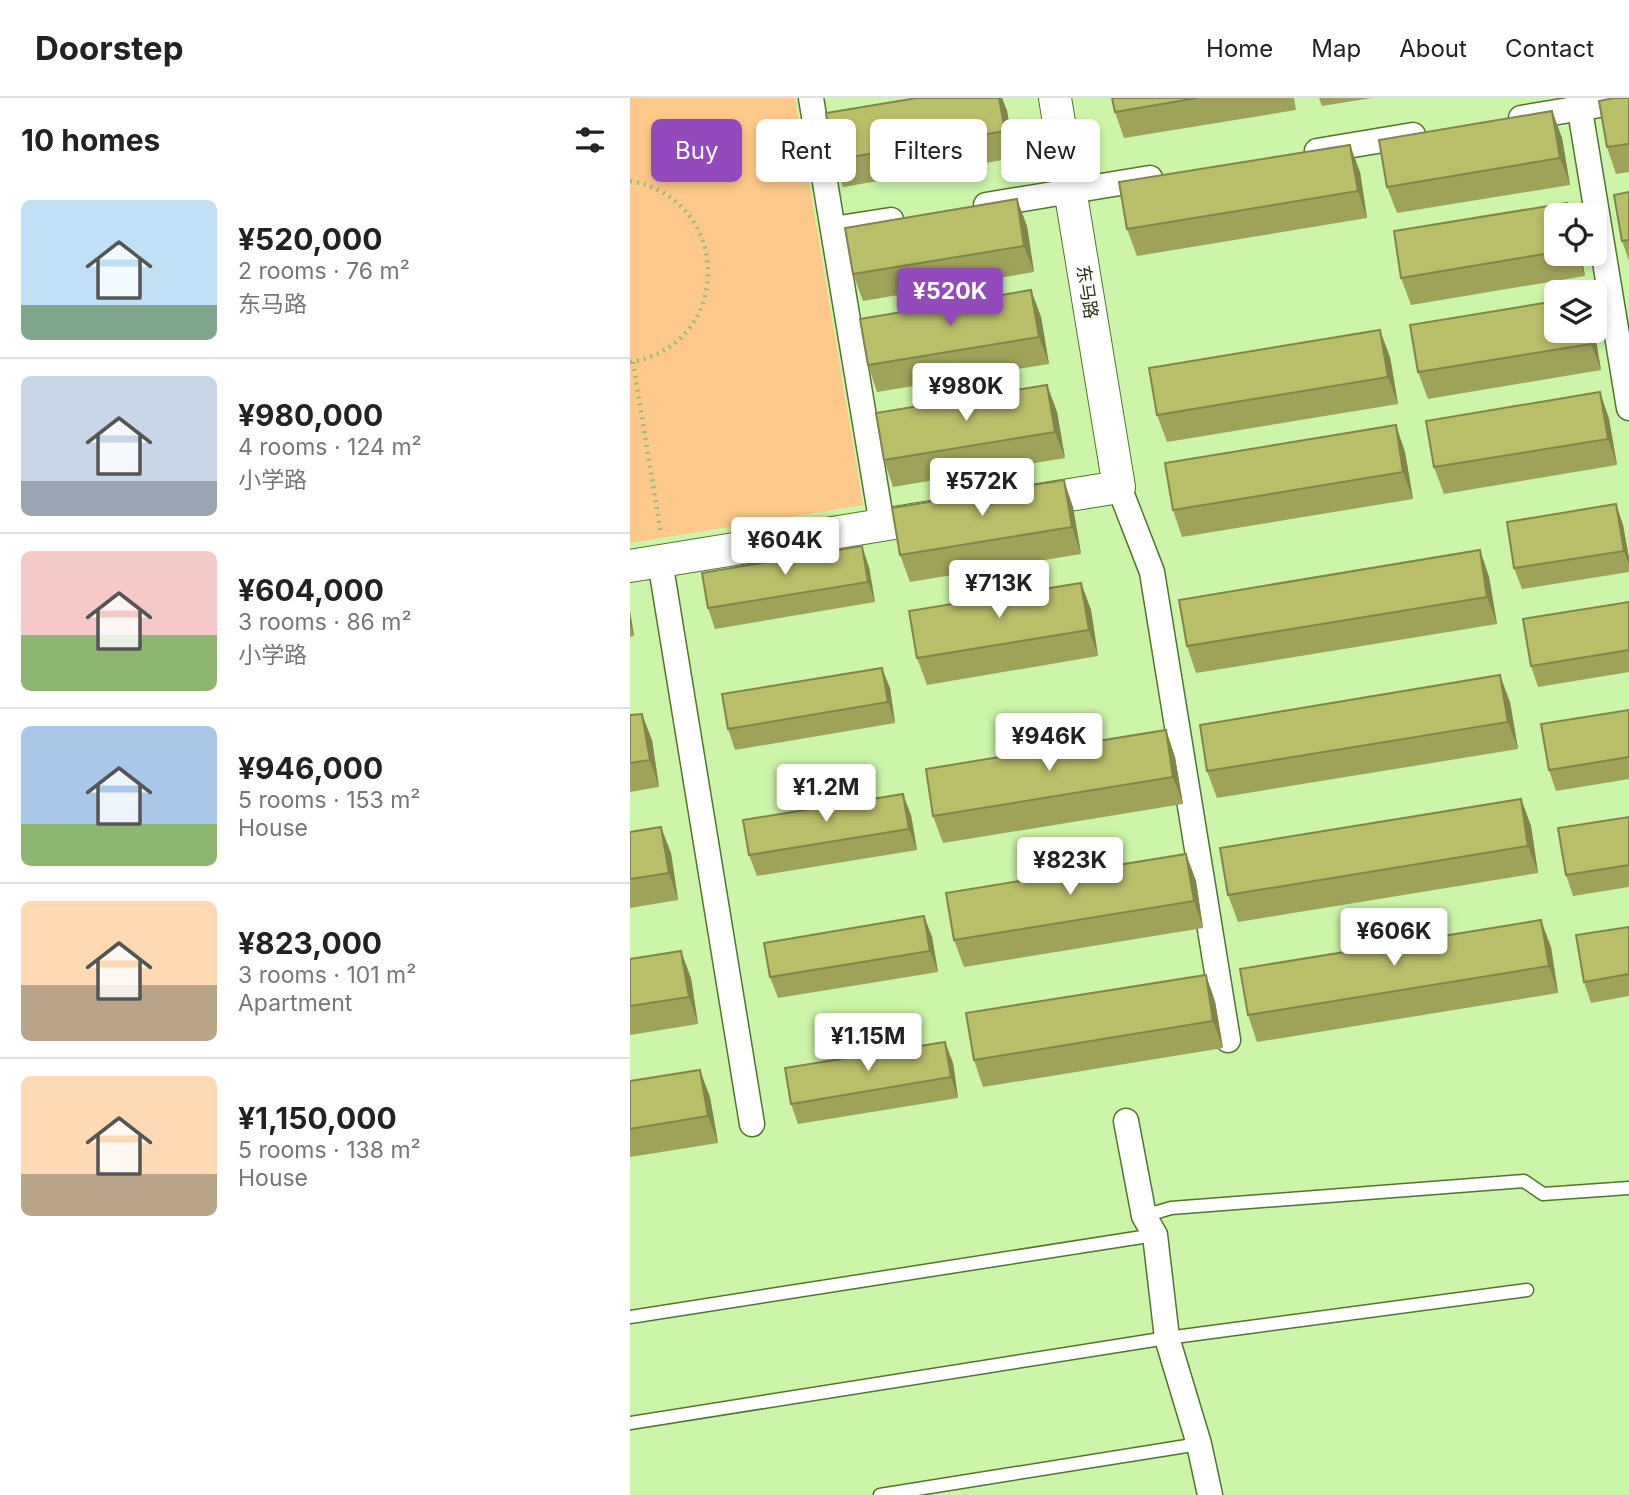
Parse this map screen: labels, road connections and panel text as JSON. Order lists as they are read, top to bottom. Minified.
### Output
{"streets":{"street":["东马路"]},"page":{"header":"Doorstep","nav":["Home","Map","About","Contact"],"heading":"10 homes","chip":["Buy","Rent","Filters","New"],"list":[{"name":"¥520,000","note":"2 rooms · 76 m² · 东马路"},{"name":"¥980,000","note":"4 rooms · 124 m² · 小学路"},{"name":"¥604,000","note":"3 rooms · 86 m² · 小学路"},{"name":"¥946,000","note":"5 rooms · 153 m² · House"},{"name":"¥823,000","note":"3 rooms · 101 m² · Apartment"},{"name":"¥1,150,000","note":"5 rooms · 138 m² · House"}],"price":["¥520K","¥980K","¥572K","¥604K","¥713K","¥946K","¥1.2M","¥823K","¥606K","¥1.15M"]}}
